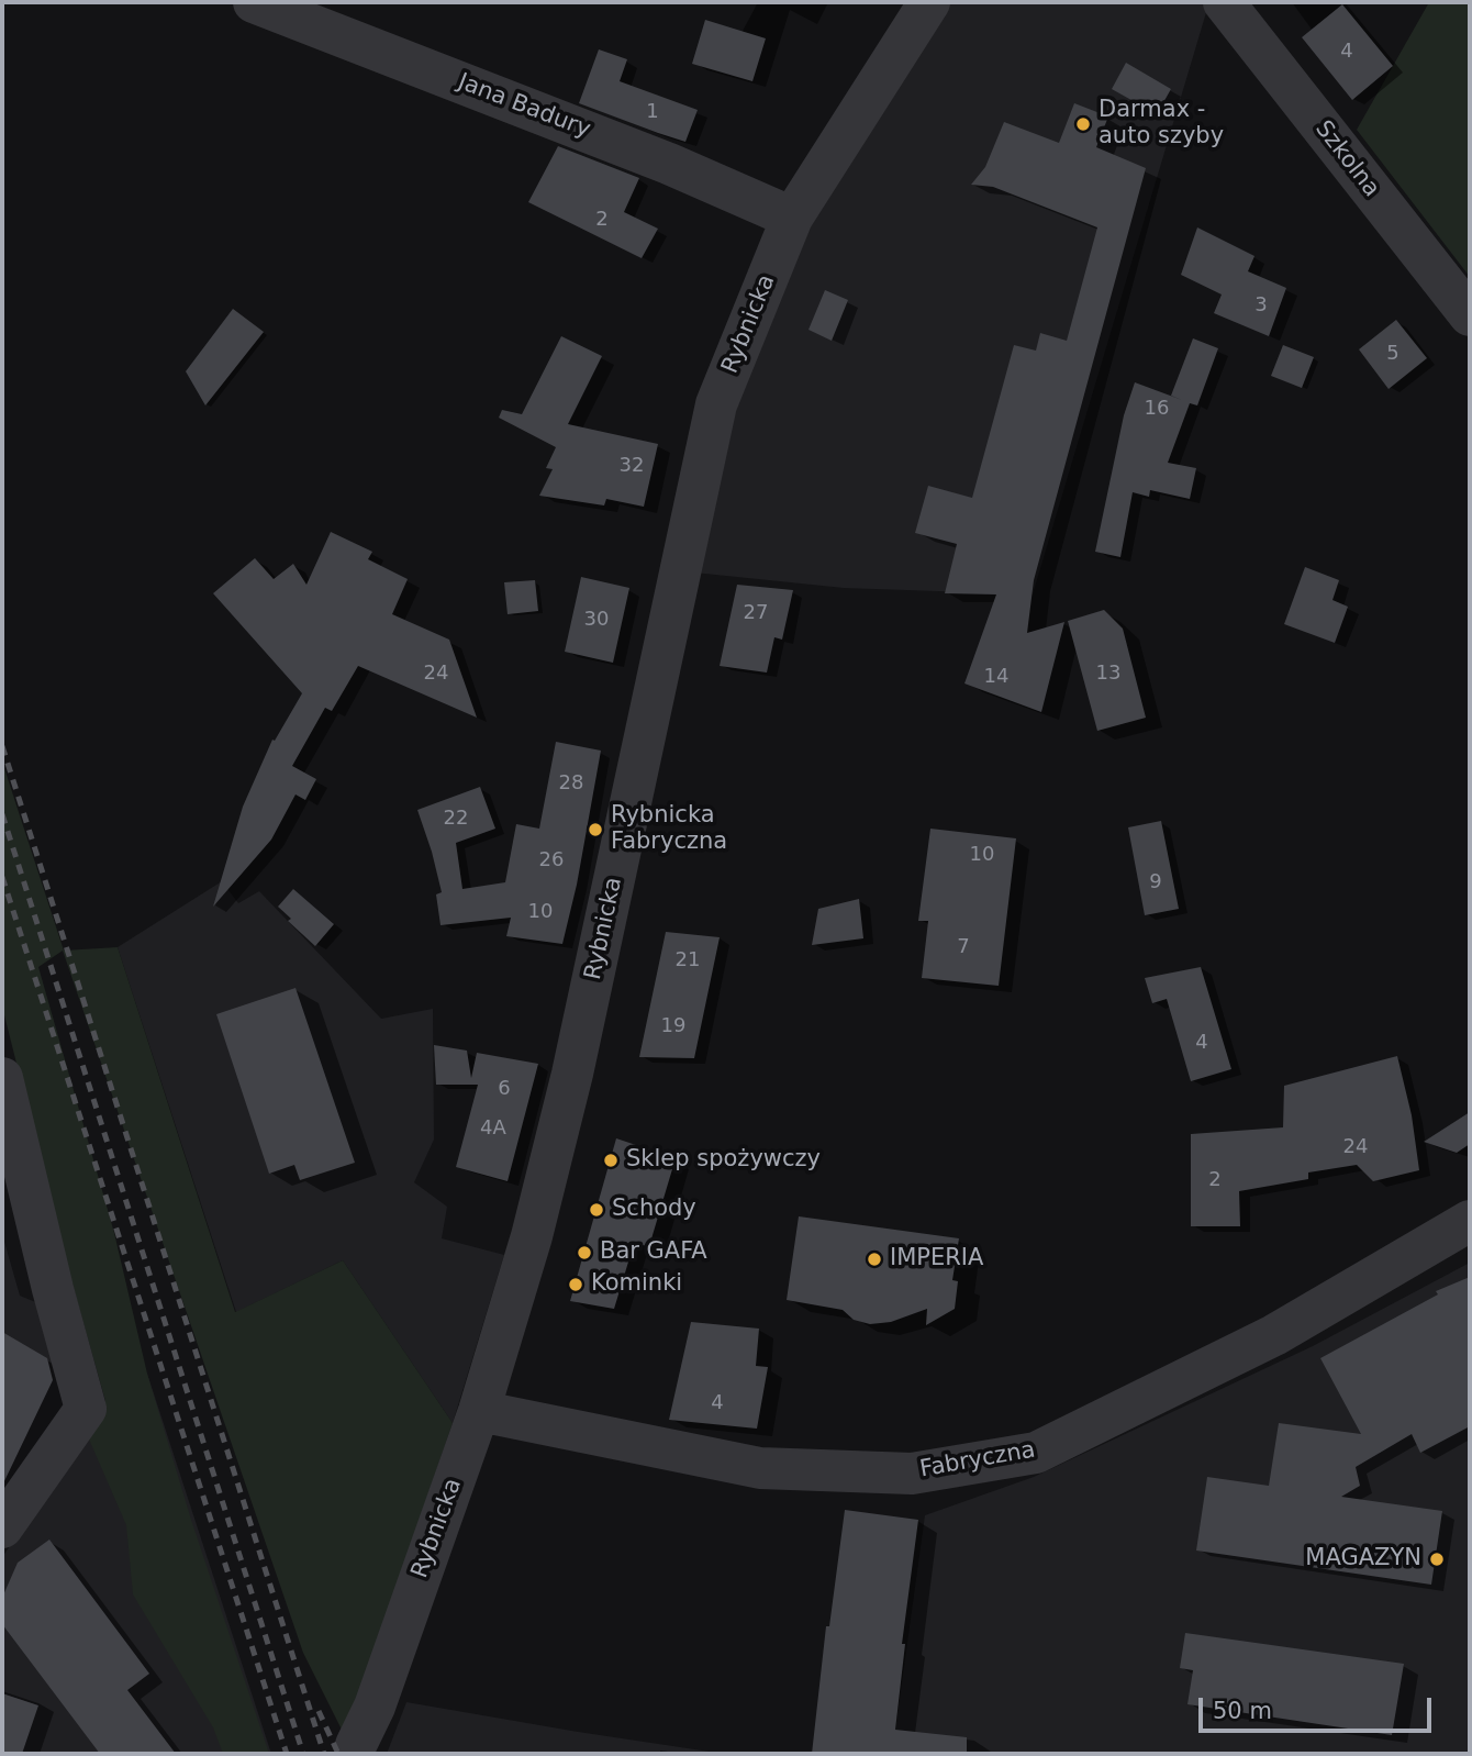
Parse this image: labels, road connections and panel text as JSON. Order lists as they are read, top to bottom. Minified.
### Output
{"streets":{"street":["Jana Badury","Szkolna","Rybnicka","Fabryczna"]},"crossings":[["Jana Badury","Rybnicka"],["Rybnicka","Fabryczna"]],"places":["Darmax - auto szyby","Rybnicka Fabryczna","Sklep spożywczy","Schody","Bar GAFA","IMPERIA","Kominki","MAGAZYN"],"house_numbers":["4","1","2","3","5","16","32","27","30","24","13","14","28","22","10","26","9","10","7","21","19","4","6","4A","24","2","4"],"scale_bar":"50 m"}
